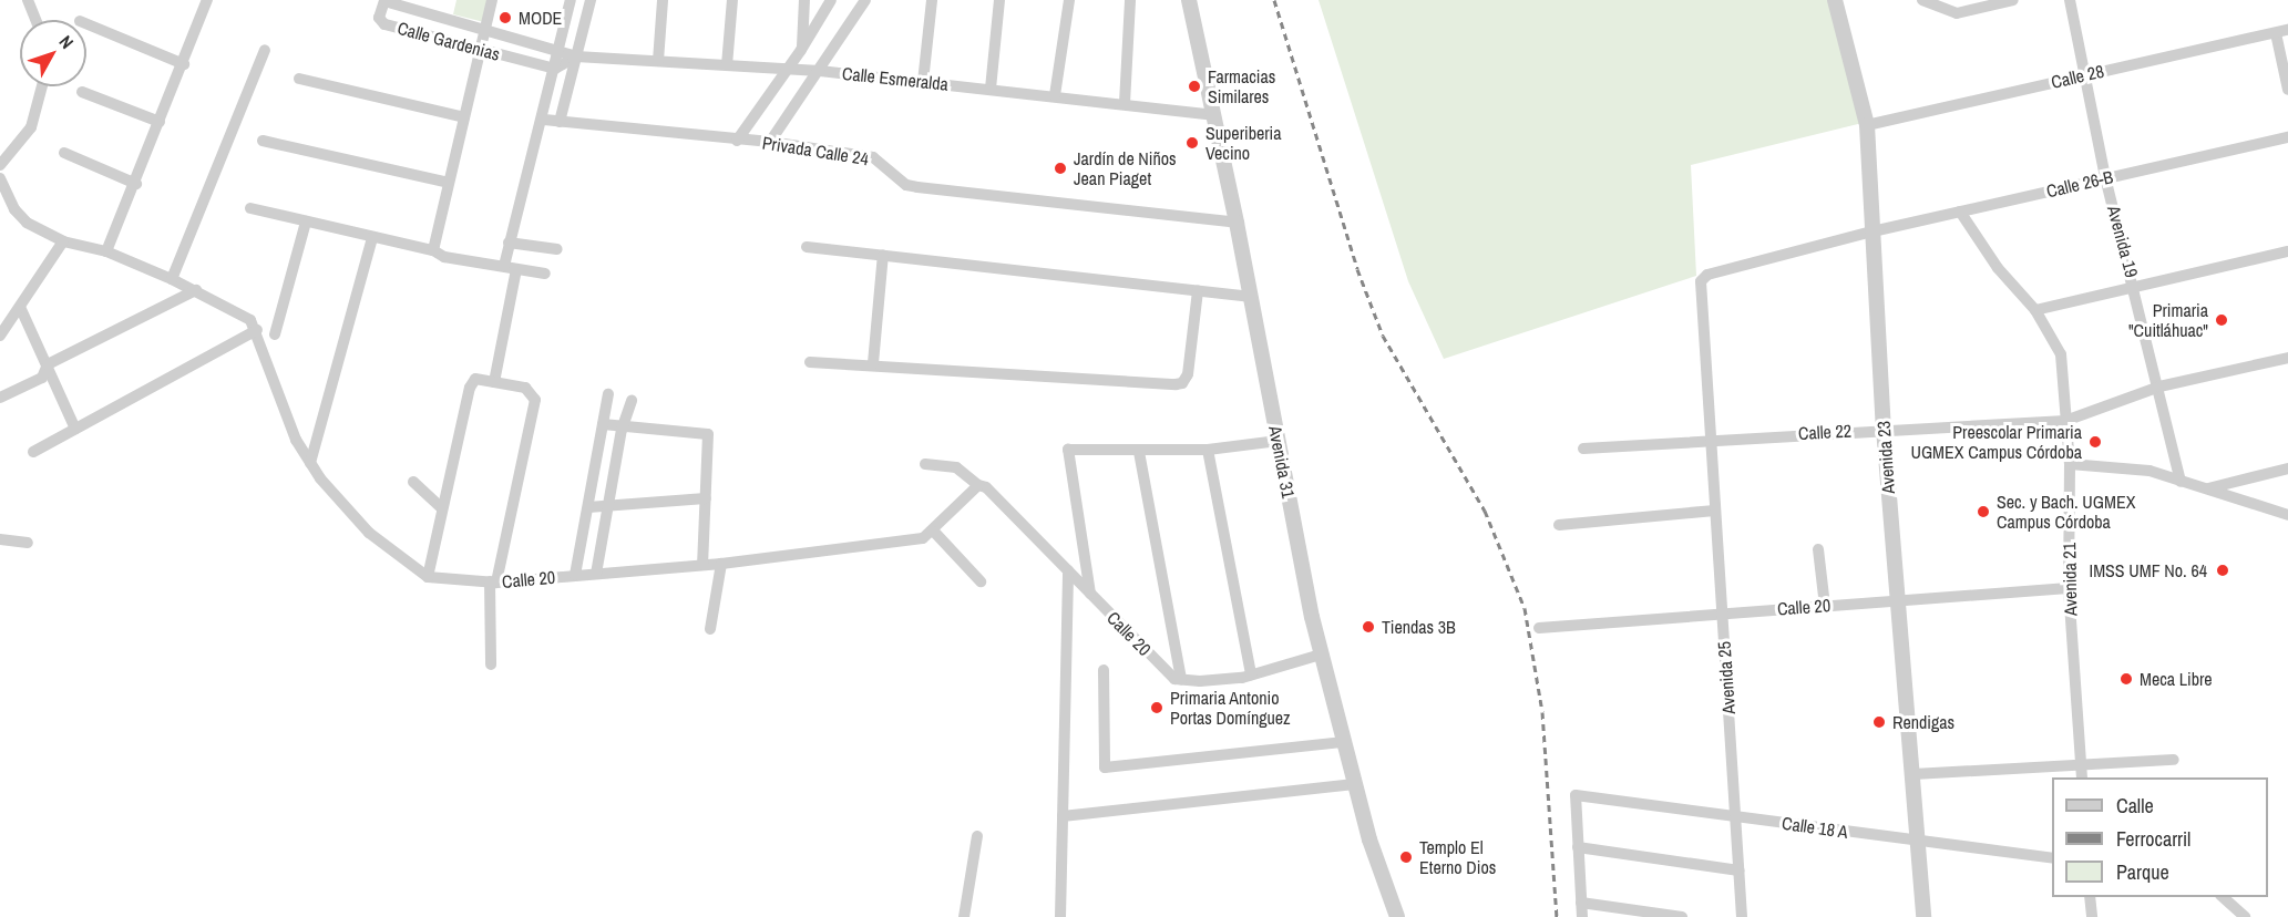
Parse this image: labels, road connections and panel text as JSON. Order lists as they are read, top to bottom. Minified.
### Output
{"streets":{"street":["Calle Gardenias","Calle 28","Calle Esmeralda","Privada Calle 24","Calle 26-B","Avenida 19","Calle 22","Avenida 23","Avenida 31","Calle 20","Avenida 21","Avenida 25","Calle 18 A"]},"crossings":[["Calle Gardenias","Calle Esmeralda"],["Calle 28","Avenida 19"],["Calle 28","Avenida 23"],["Calle Esmeralda","Avenida 31"],["Privada Calle 24","Avenida 31"],["Calle 26-B","Avenida 19"],["Calle 26-B","Avenida 23"],["Calle 26-B","Avenida 21"],["Calle 26-B","Avenida 25"],["Avenida 19","Calle 22"],["Calle 22","Avenida 23"],["Calle 22","Avenida 21"],["Calle 22","Avenida 25"],["Avenida 23","Calle 20"],["Avenida 23","Calle 18 A"],["Calle 20","Avenida 21"],["Calle 20","Avenida 25"],["Avenida 25","Calle 18 A"]],"places":["MODE","Farmacias Similares","Superiberia Vecino","Jardín de Niños Jean Piaget","Primaria \"Cuitláhuac\"","Preescolar Primaria UGMEX Campus Córdoba","Sec. y Bach. UGMEX Campus Córdoba","IMSS UMF No. 64","Tiendas 3B","Meca Libre","Primaria Antonio Portas Domínguez","Rendigas","Templo El Eterno Dios"],"legend":["Calle","Ferrocarril","Parque"],"north":"top right"}
